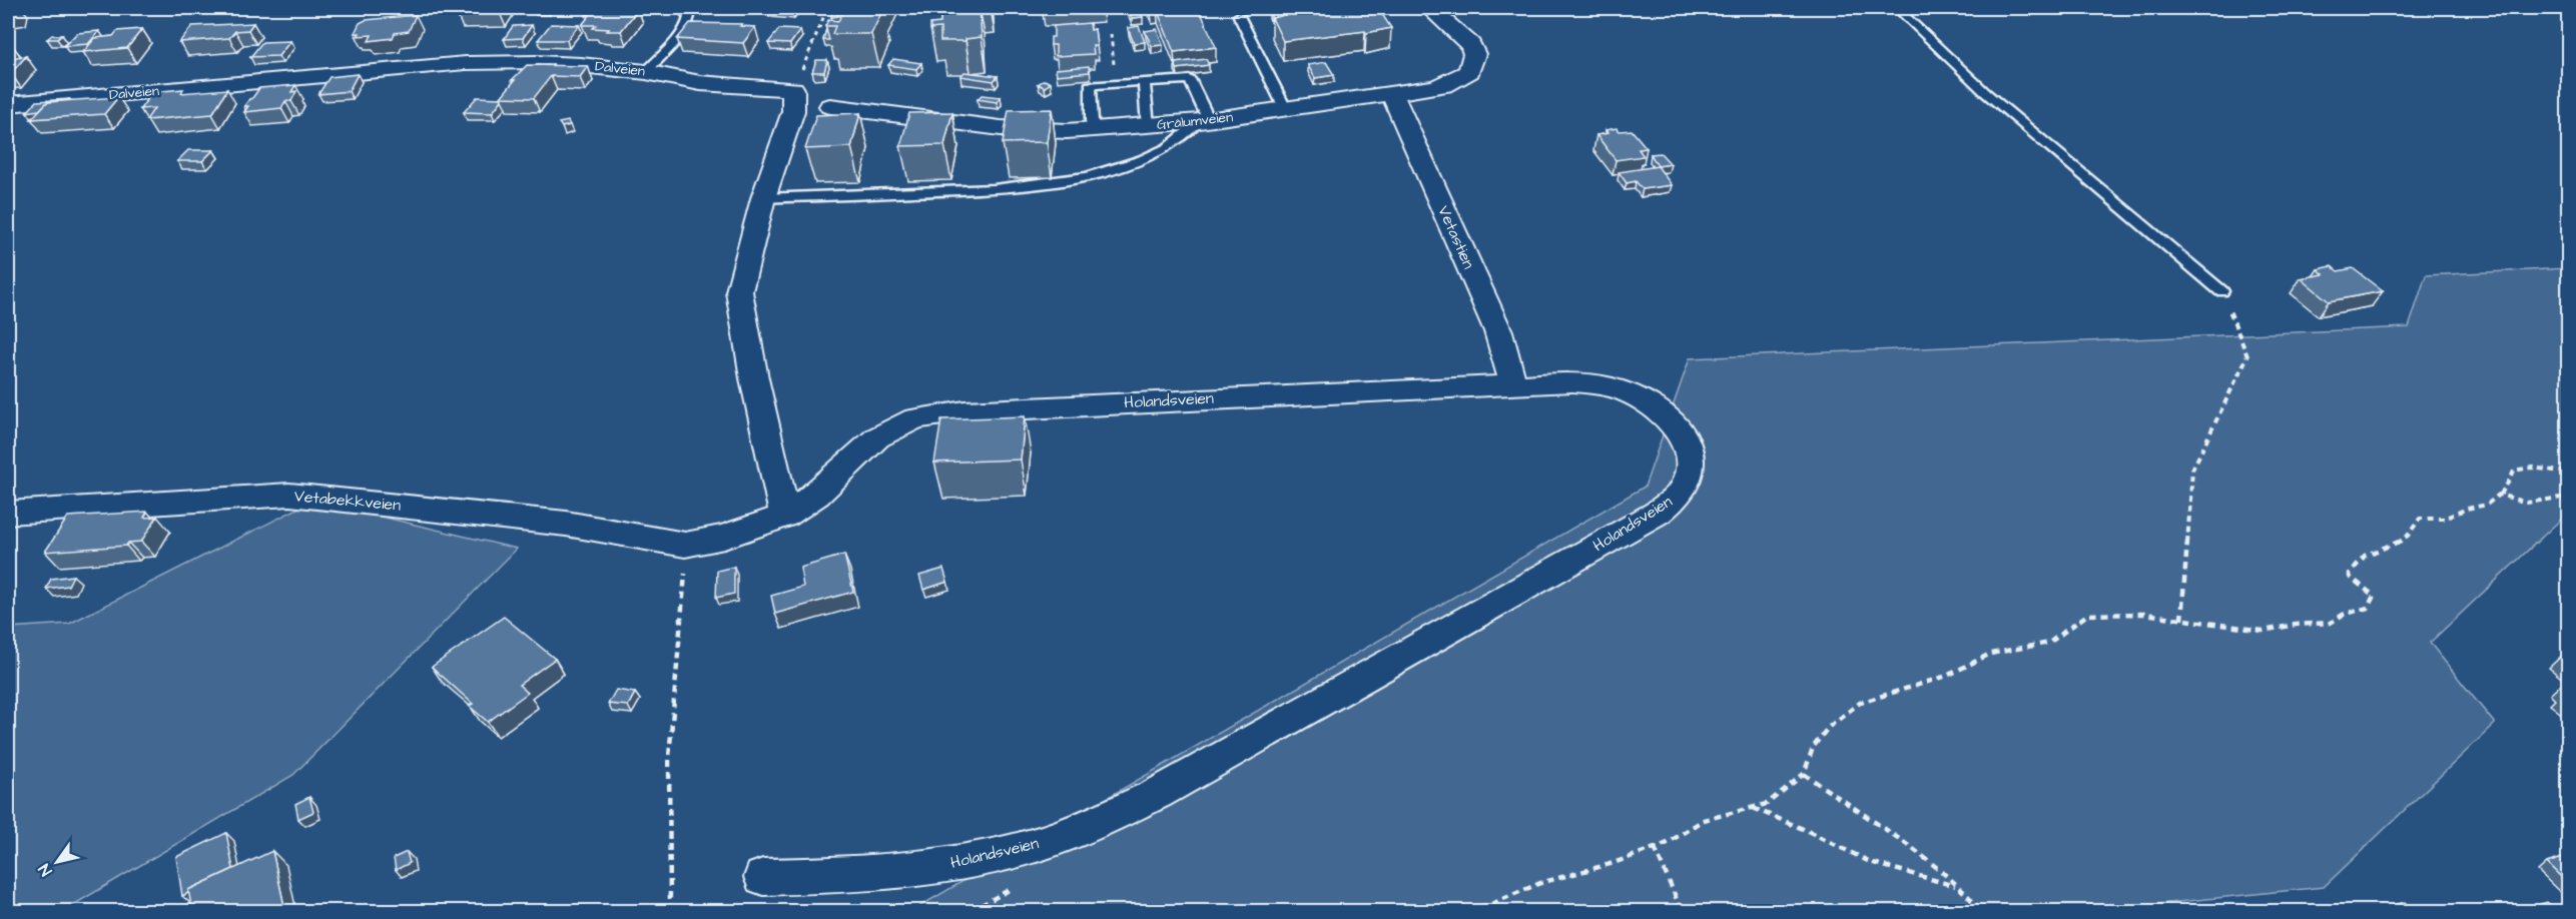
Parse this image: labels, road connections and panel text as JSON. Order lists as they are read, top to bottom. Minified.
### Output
{"streets":{"street":["Dalveien","Grålumveien","Vetastien","Holandsveien","Vetabekkveien"]},"crossings":[["Grålumveien","Vetastien"],["Vetastien","Holandsveien"],["Holandsveien","Vetabekkveien"]],"north":"bottom left"}
